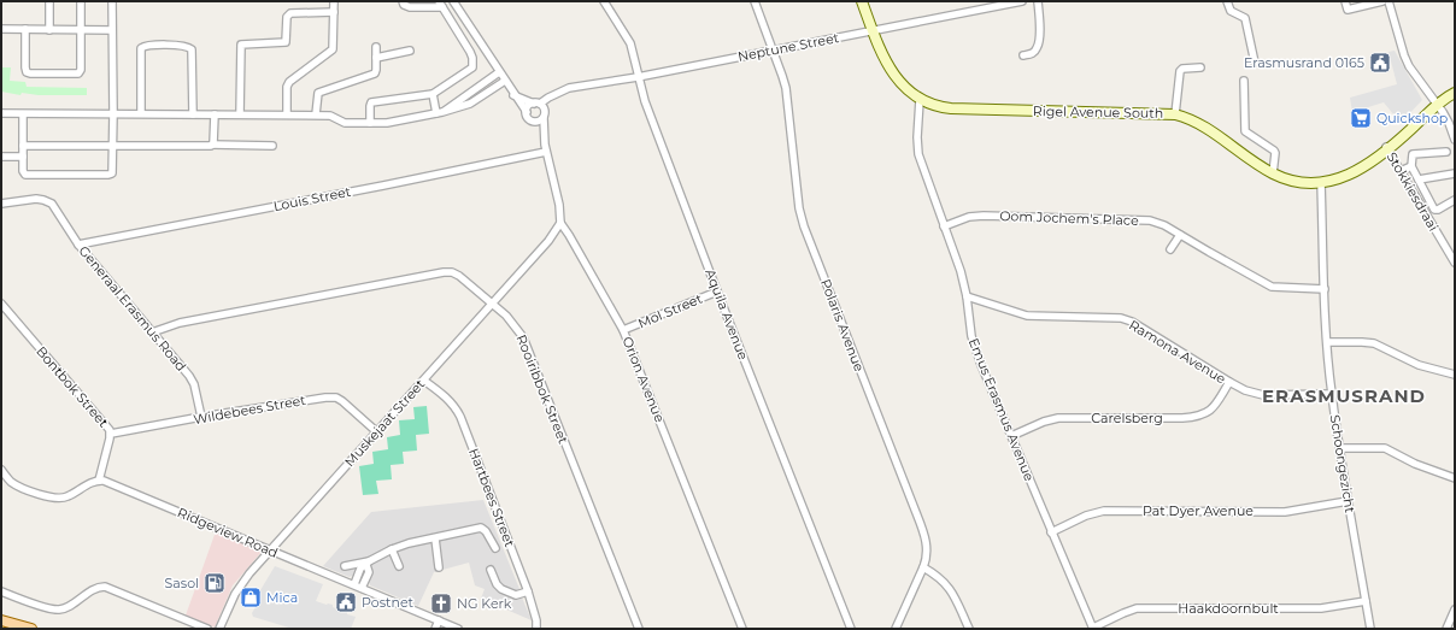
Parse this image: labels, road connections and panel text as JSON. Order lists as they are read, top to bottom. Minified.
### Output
{"streets":{"main road":["Rigel Avenue South"],"street":["Neptune Street","Stokkiesdraai","Louis Street","Oom Jochem's Place","Generaal Erasmus Road","Mol Street","Aquila Avenue","Polaris Avenue","Ramona Avenue","Orion Avenue","Bontbok Street","Rooiribbok Street","Wildebees Street","Emus Erasmus Avenue","Carelsberg","Muskejaat Street","Schoongezicht","Hartbees Street","Pat Dyer Avenue","Ridgeview Road","Haakdoornbult"]},"crossings":[["Neptune Street","Rigel Avenue South"],["Neptune Street","Aquila Avenue"],["Neptune Street","Polaris Avenue"],["Neptune Street","Orion Avenue"],["Rigel Avenue South","Stokkiesdraai"],["Rigel Avenue South","Emus Erasmus Avenue"],["Rigel Avenue South","Schoongezicht"],["Louis Street","Generaal Erasmus Road"],["Louis Street","Orion Avenue"],["Oom Jochem's Place","Emus Erasmus Avenue"],["Oom Jochem's Place","Schoongezicht"],["Generaal Erasmus Road","Rooiribbok Street"],["Generaal Erasmus Road","Wildebees Street"],["Mol Street","Aquila Avenue"],["Mol Street","Orion Avenue"],["Ramona Avenue","Emus Erasmus Avenue"],["Ramona Avenue","Carelsberg"],["Ramona Avenue","Schoongezicht"],["Orion Avenue","Muskejaat Street"],["Bontbok Street","Wildebees Street"],["Bontbok Street","Ridgeview Road"],["Rooiribbok Street","Muskejaat Street"],["Wildebees Street","Muskejaat Street"],["Emus Erasmus Avenue","Carelsberg"],["Emus Erasmus Avenue","Pat Dyer Avenue"],["Emus Erasmus Avenue","Haakdoornbult"],["Muskejaat Street","Hartbees Street"],["Muskejaat Street","Ridgeview Road"],["Schoongezicht","Pat Dyer Avenue"],["Schoongezicht","Haakdoornbult"]],"districts":["ERASMUSRAND"],"places":{"public building":["Erasmusrand 0165","Postnet"],"supermarket":["Quickshop"],"fuel station":["Sasol"],"shop":["Mica"],"church":["NG Kerk"]}}
